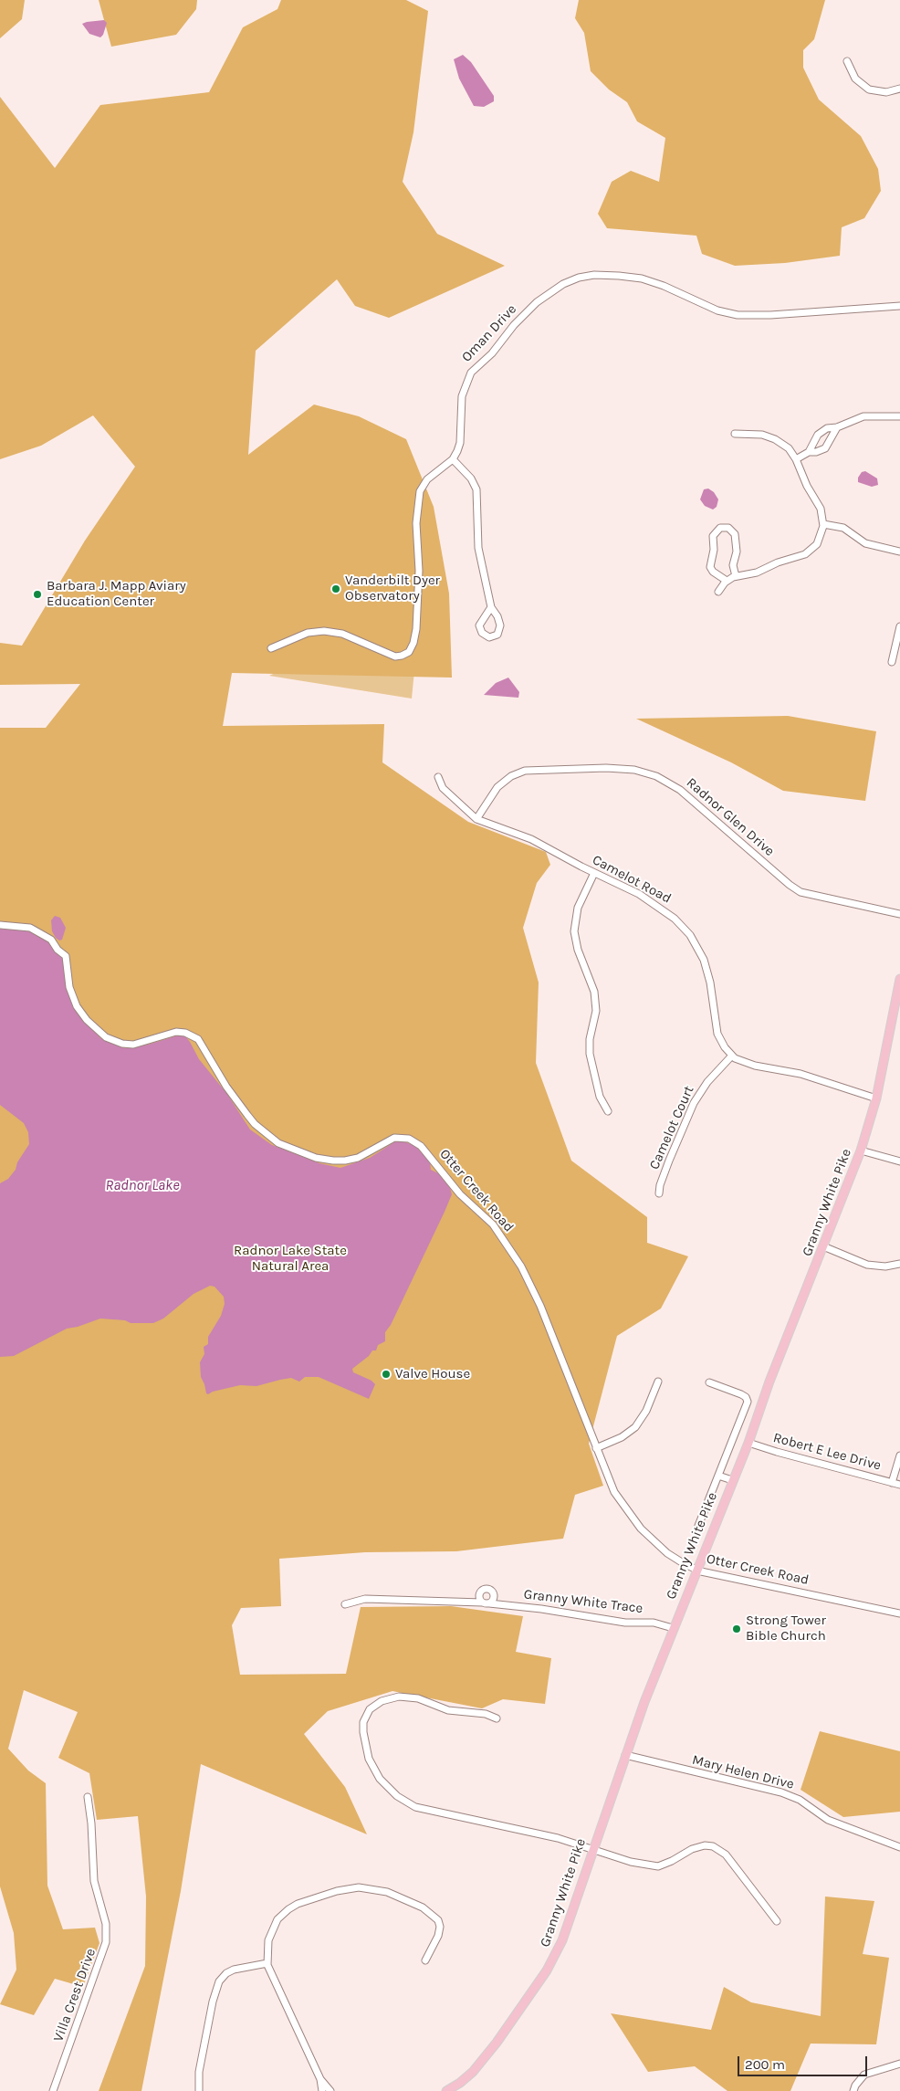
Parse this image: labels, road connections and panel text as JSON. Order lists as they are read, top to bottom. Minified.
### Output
{"streets":{"main road":["Granny White Pike"],"street":["Oman Drive","Radnor Glen Drive","Camelot Road","Camelot Court","Otter Creek Road","Robert E Lee Drive","Granny White Trace","Mary Helen Drive","Villa Crest Drive"]},"crossings":[["Radnor Glen Drive","Camelot Road"],["Camelot Road","Camelot Court"],["Otter Creek Road","Granny White Pike"],["Granny White Pike","Robert E Lee Drive"],["Granny White Pike","Granny White Trace"],["Granny White Pike","Mary Helen Drive"]],"water":["Radnor Lake"],"parks":["Radnor Lake State Natural Area"],"places":["Vanderbilt Dyer Observatory","Barbara J. Mapp Aviary Education Center","Valve House","Strong Tower Bible Church"],"scale_bar":"200 m"}
